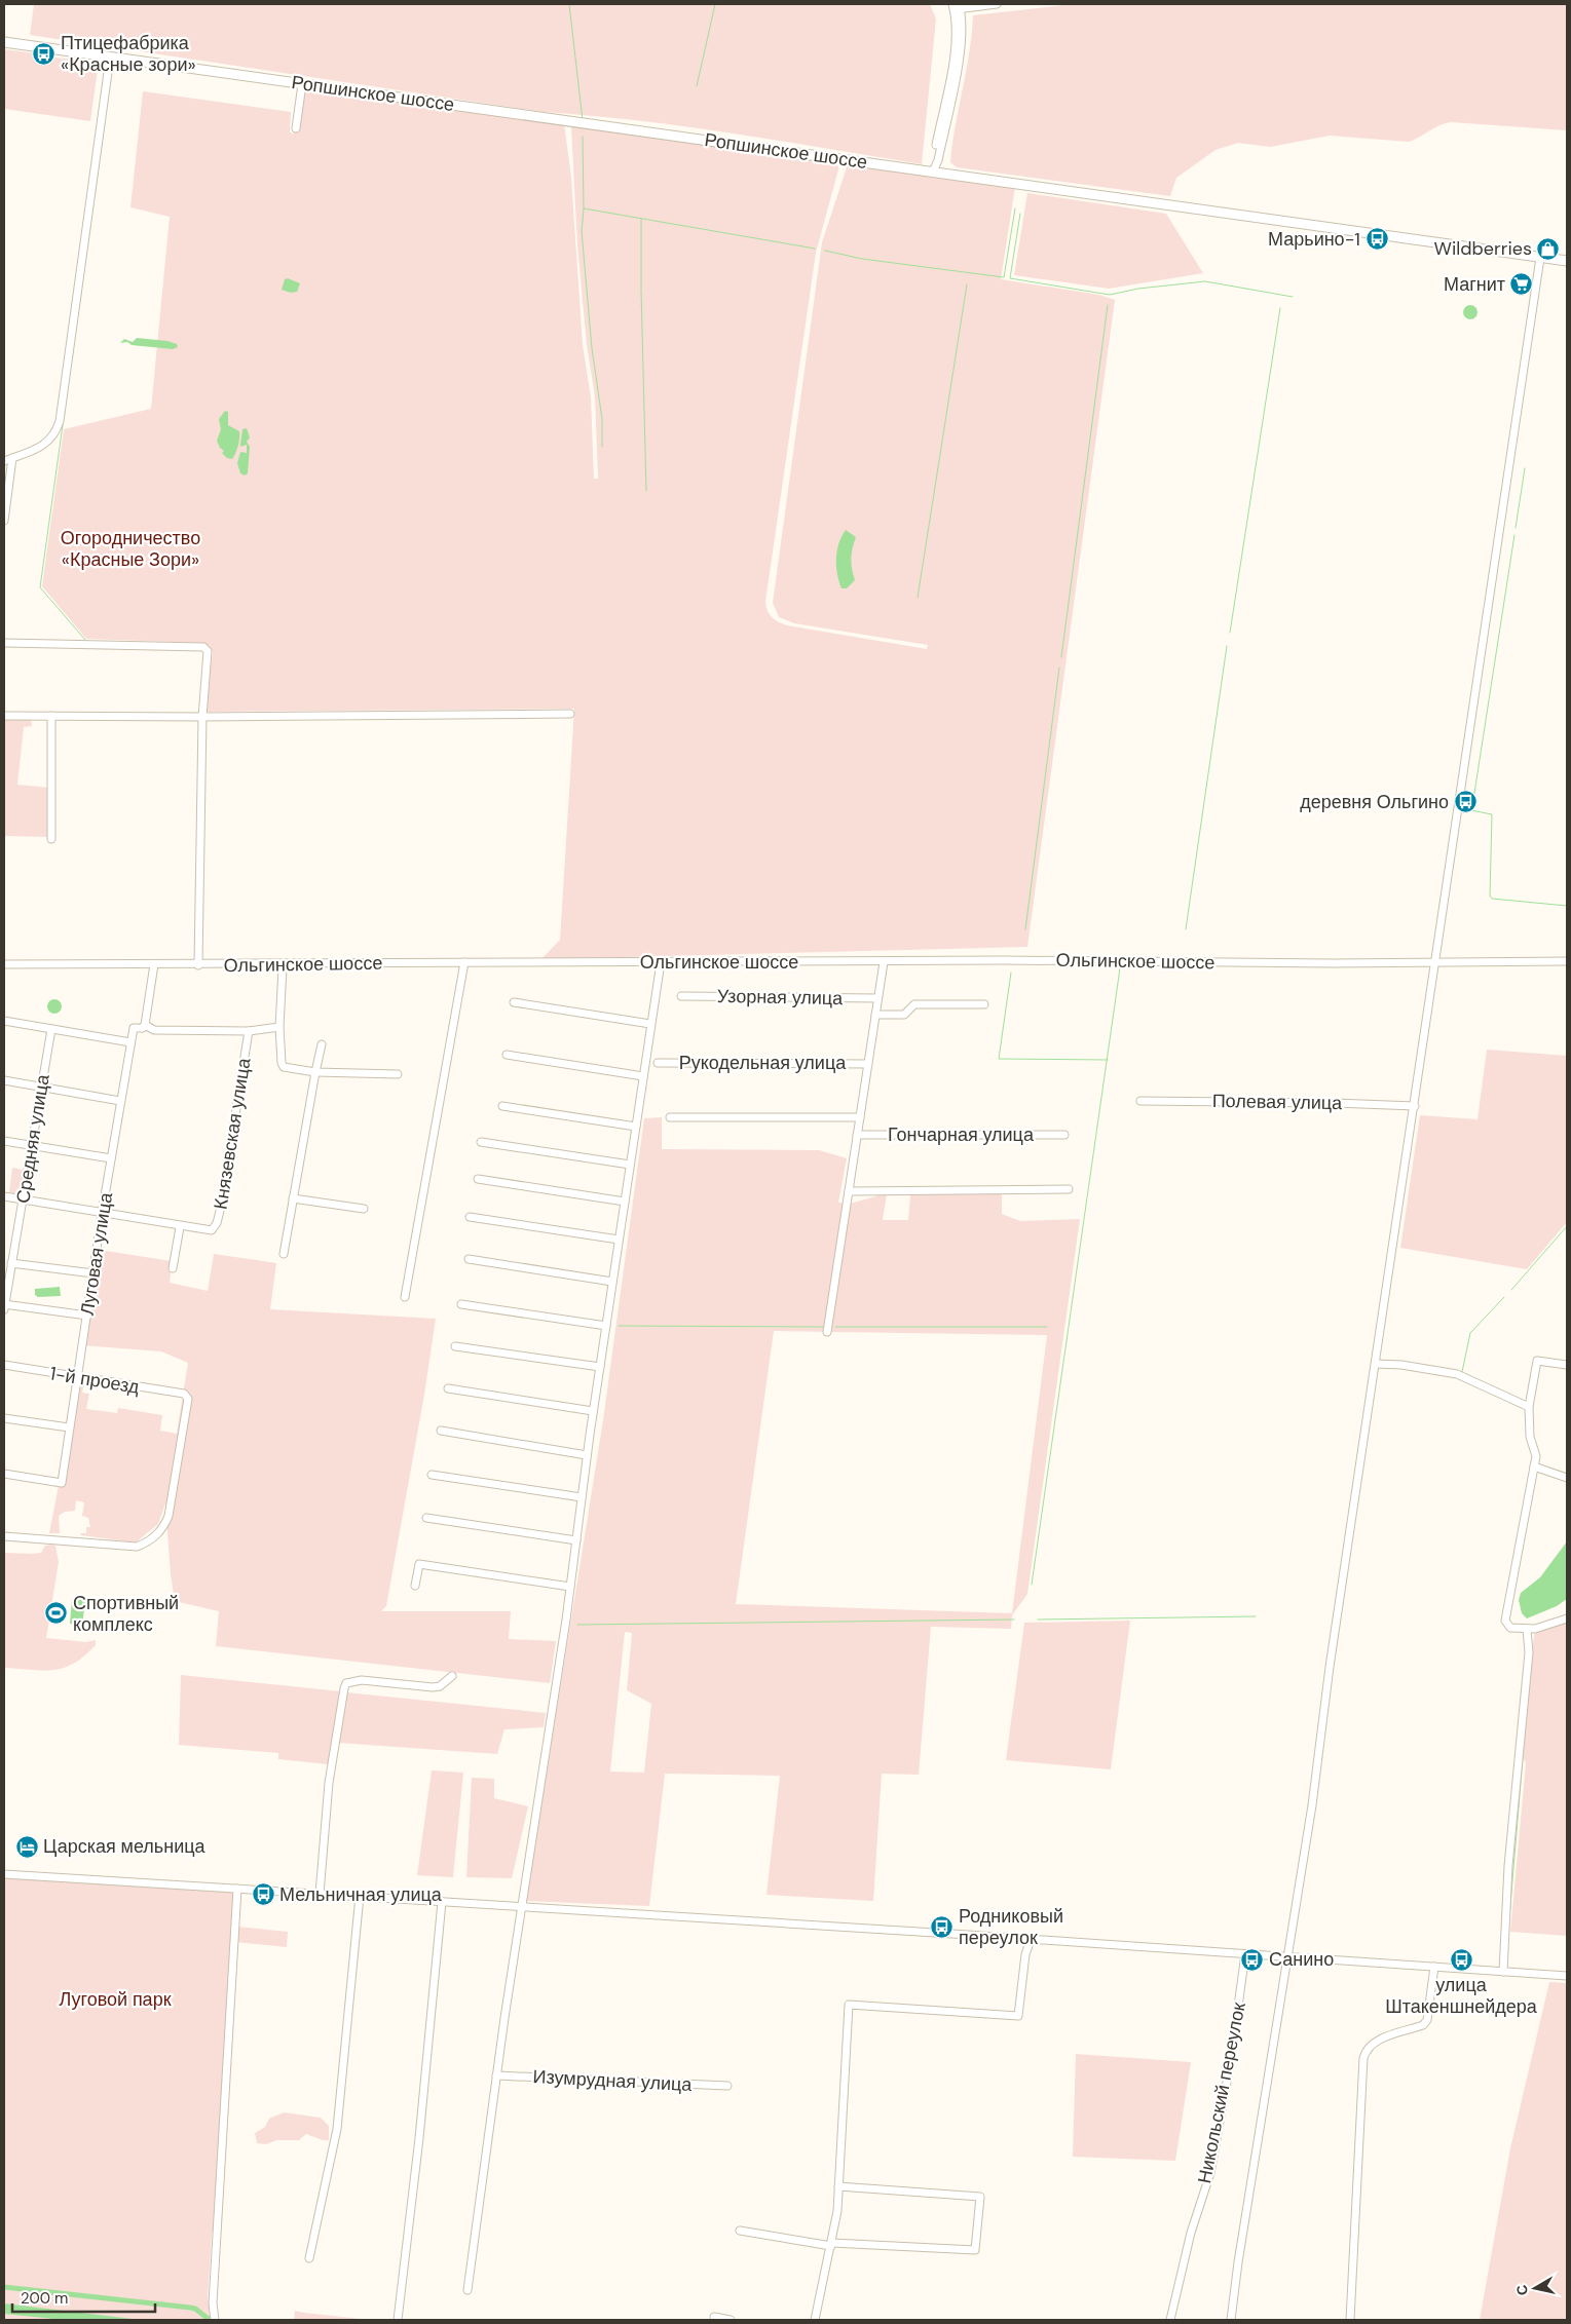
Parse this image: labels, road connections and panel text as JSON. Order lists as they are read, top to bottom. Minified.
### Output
{"streets":{"main road":["Ропшинское шоссе"],"street":["Ольгинское шоссе","Узорная улица","Рукодельная улица","Полевая улица","Князевская улица","Гончарная улица","Средняя улица","Луговая улица","1-й проезд","Изумрудная улица","Никольский переулок"]},"crossings":[["Ольгинское шоссе","Луговая улица"],["Луговая улица","1-й проезд"]],"parks":["Огородничество «Красные Зори»","Луговой парк"],"places":{"bus stop":["Птицефабрика «Красные зори»","Марьино-1","деревня Ольгино","Мельничная улица","Родниковый переулок","Санино","улица Штакеншнейдера"],"shop":["Wildberries"],"supermarket":["Магнит"],"sports":["Спортивный комплекс"],"hotel":["Царская мельница"]},"scale_bar":"200 m","north":"left"}
